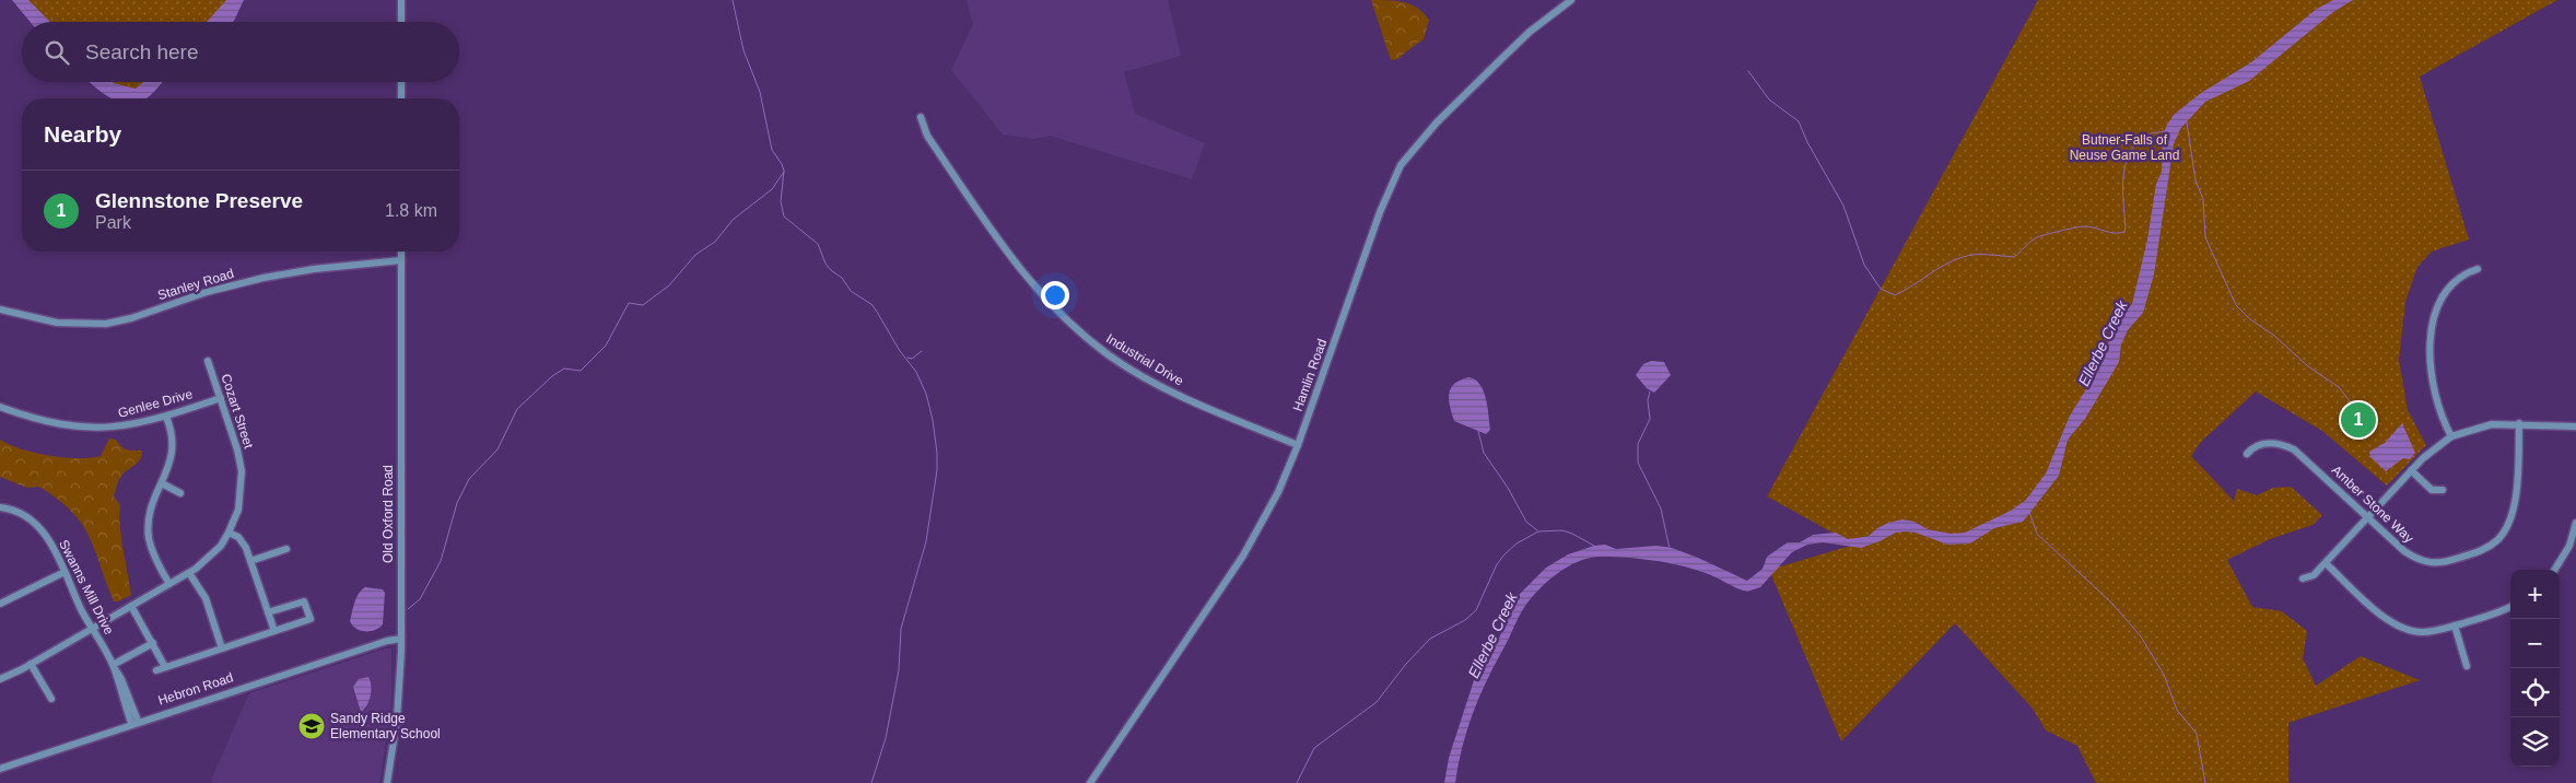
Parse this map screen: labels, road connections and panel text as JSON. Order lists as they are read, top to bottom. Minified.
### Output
{"streets":{"street":["Stanley Road","Industrial Drive","Hamlin Road","Genlee Drive","Cozart Street","Amber Stone Way","Old Oxford Road","Swanns Mill Drive","Hebron Road"]},"crossings":[["Stanley Road","Old Oxford Road"],["Industrial Drive","Hamlin Road"],["Genlee Drive","Cozart Street"],["Cozart Street","Swanns Mill Drive"],["Old Oxford Road","Hebron Road"],["Swanns Mill Drive","Hebron Road"]],"water":["Ellerbe Creek"],"parks":["Butner-Falls of Neuse Game Land"],"places":{"school or university":["Sandy Ridge Elementary School"]},"page":{"search":"Search here","heading":"Nearby","list":[{"mark":"1","name":"Glennstone Preserve","note":"Park","value":"1.8 km"}],"pins":"1","map_buttons":["+","−"]}}
